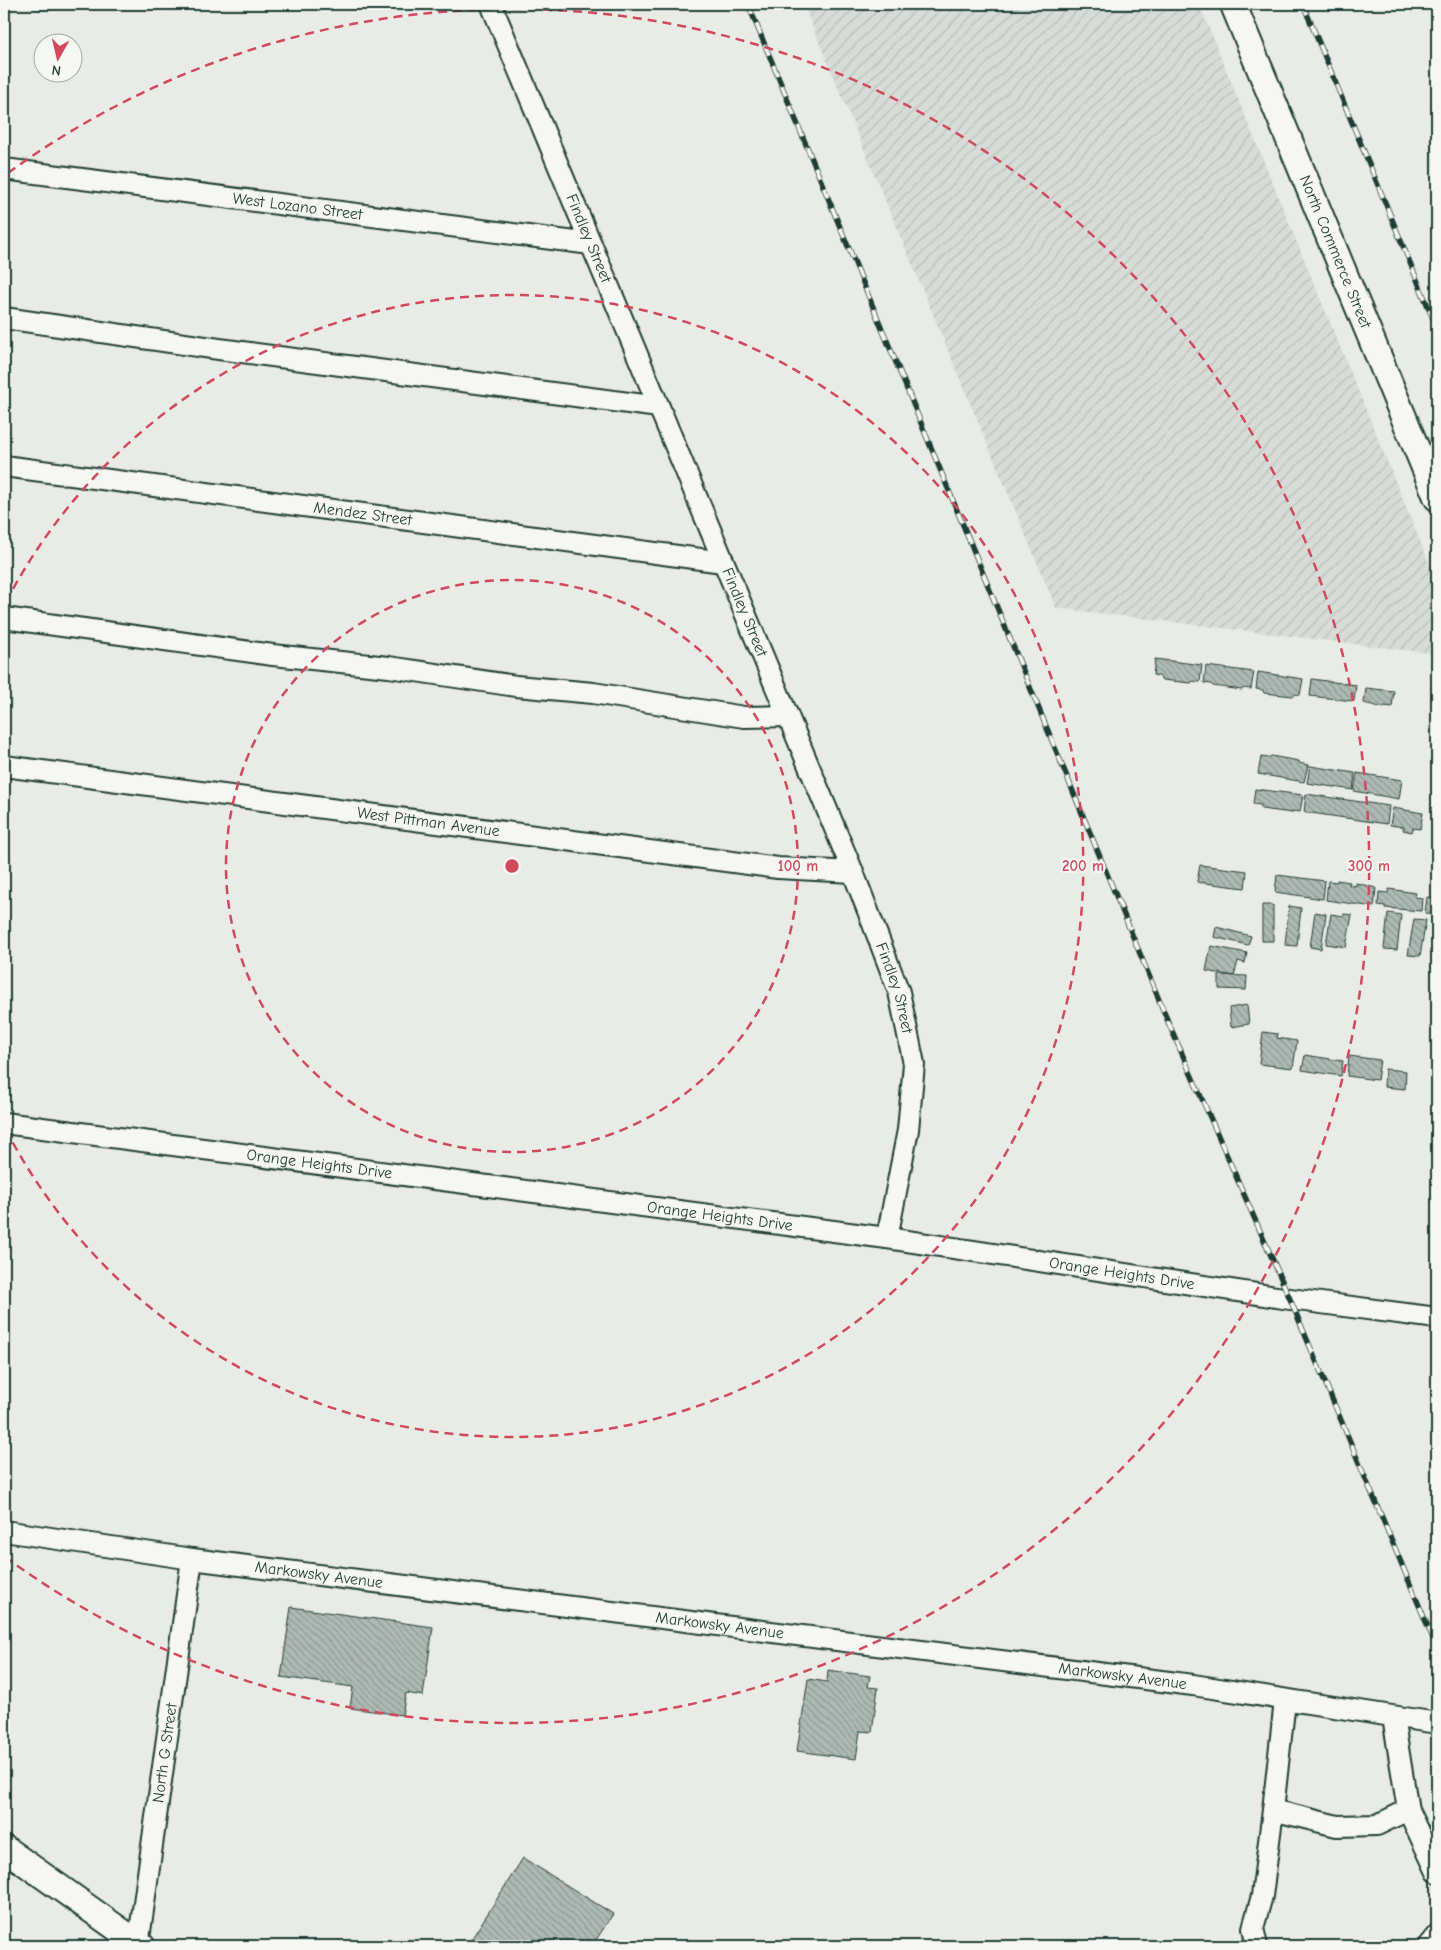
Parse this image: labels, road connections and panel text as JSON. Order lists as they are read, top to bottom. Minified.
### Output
{"streets":{"main road":["North Commerce Street"],"street":["West Lozano Street","Findley Street","Mendez Street","West Pittman Avenue","Orange Heights Drive","Markowsky Avenue","North G Street"]},"crossings":[["West Lozano Street","Findley Street"],["Findley Street","Mendez Street"],["Findley Street","West Pittman Avenue"],["Findley Street","Orange Heights Drive"],["Markowsky Avenue","North G Street"]],"north":"bottom","rings":["100 m","200 m","300 m"]}
